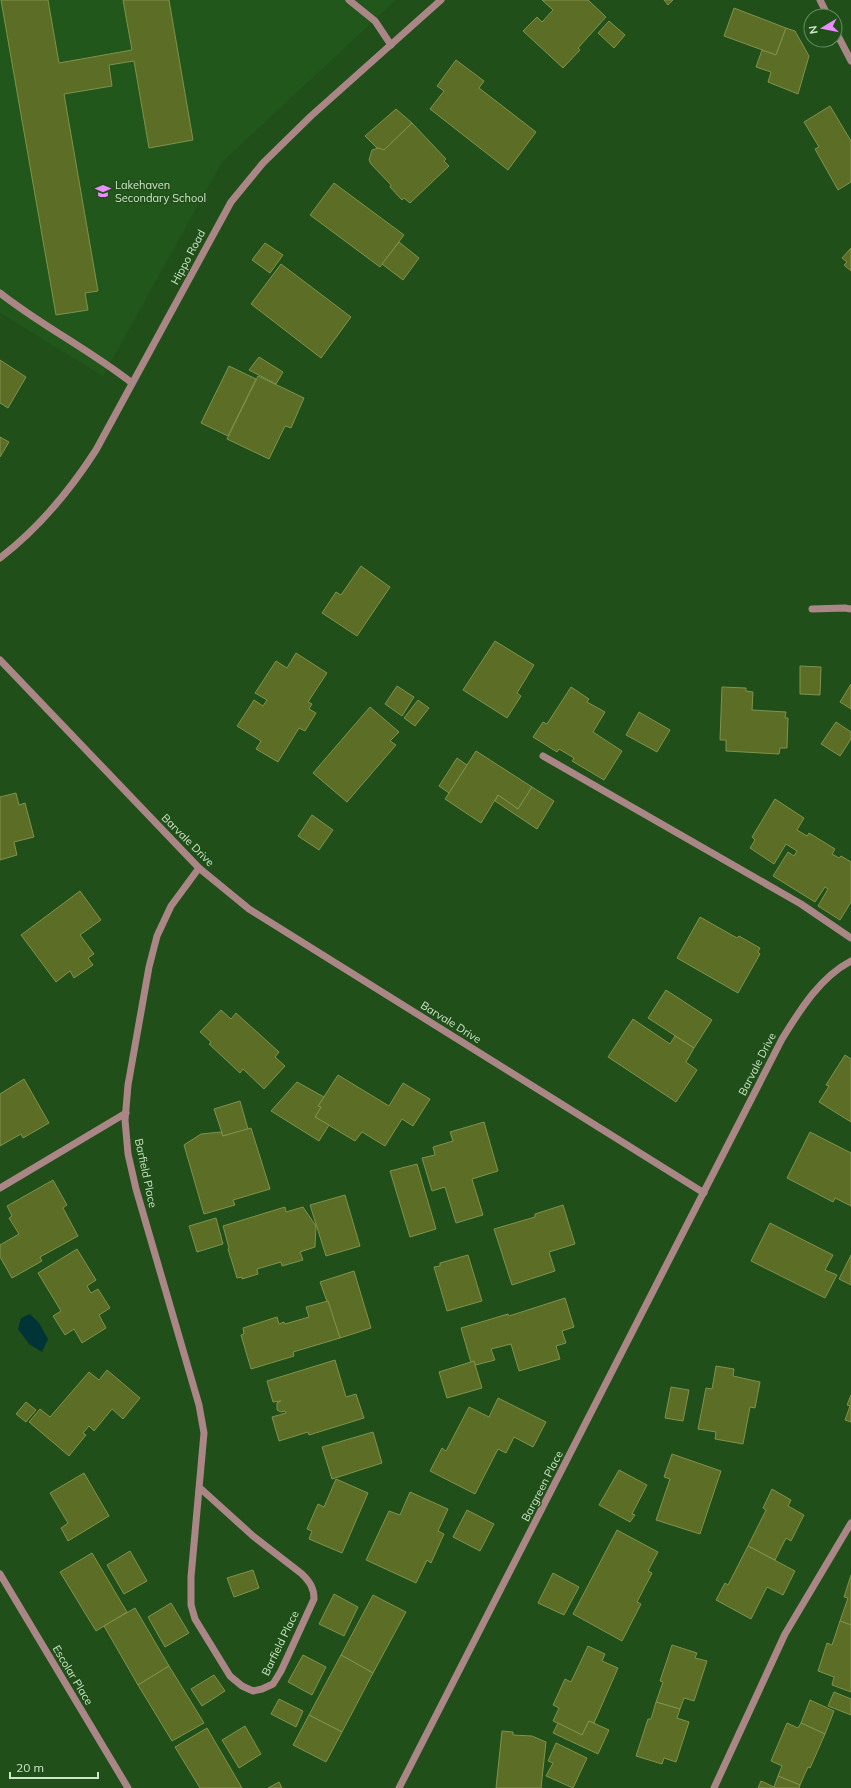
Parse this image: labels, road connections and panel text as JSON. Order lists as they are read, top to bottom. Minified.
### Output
{"streets":{"street":["Hippo Road","Barvale Drive","Barfield Place","Bargreen Place","Escolar Place"]},"crossings":[["Barvale Drive","Barfield Place"],["Barvale Drive","Bargreen Place"]],"places":{"school or university":["Lakehaven Secondary School"]},"scale_bar":"20 m","north":"left"}
